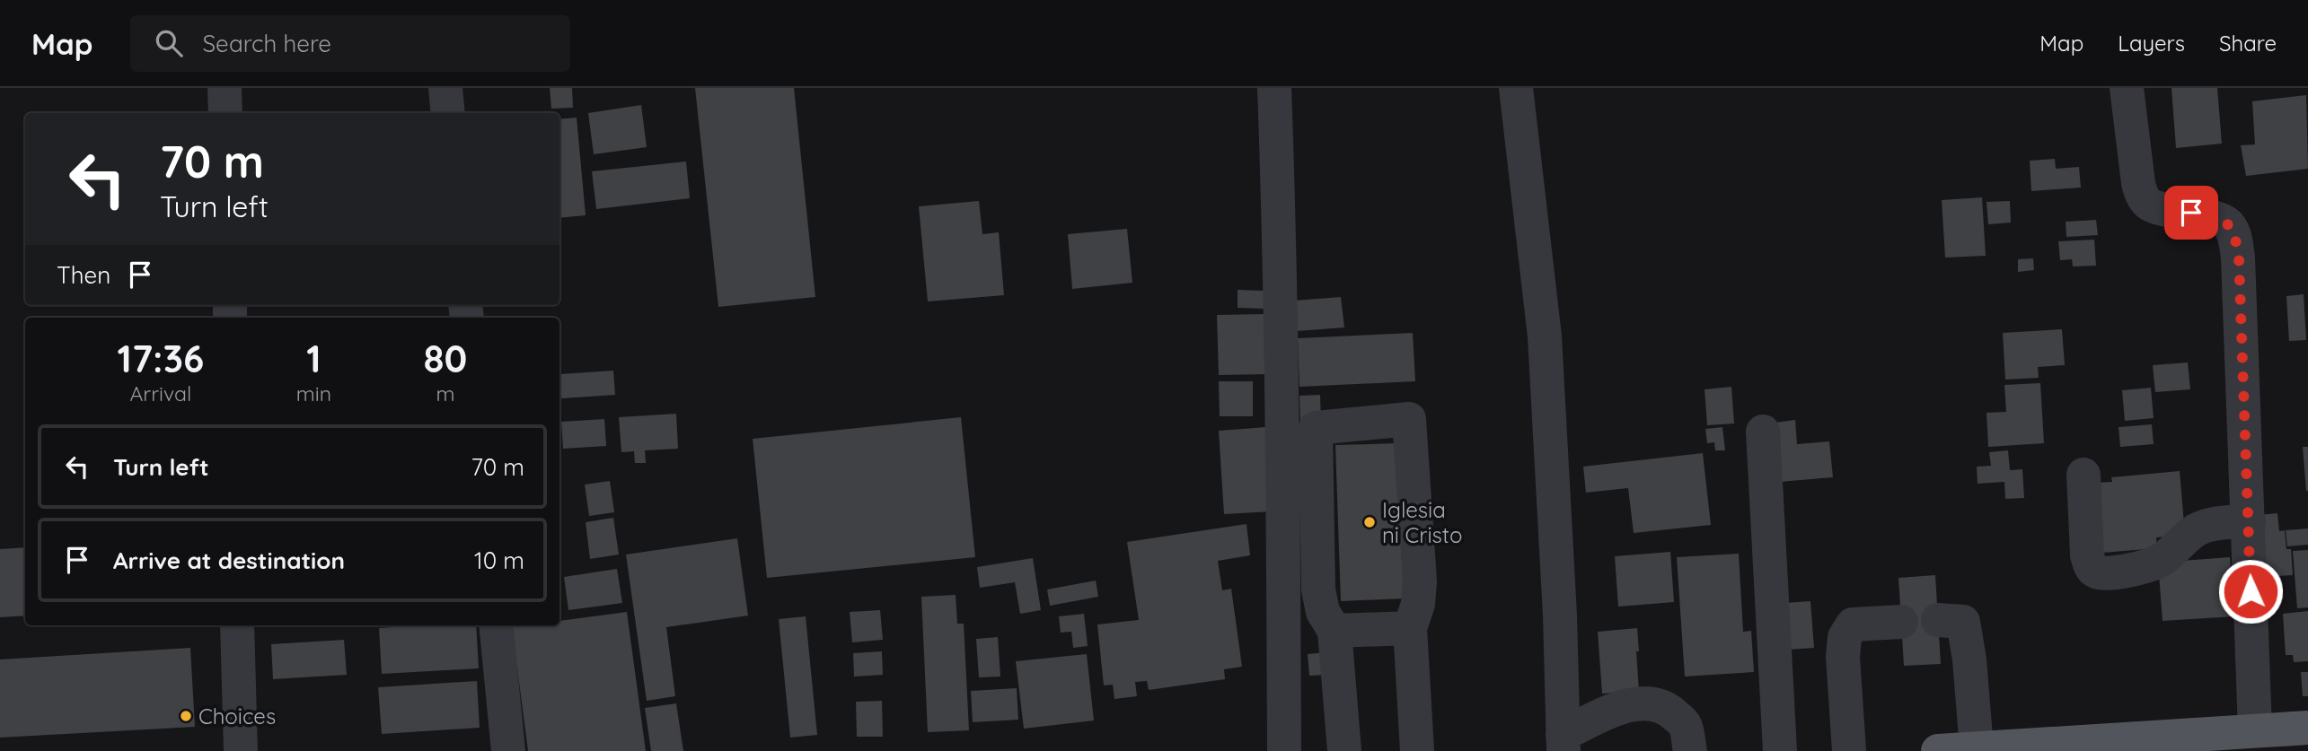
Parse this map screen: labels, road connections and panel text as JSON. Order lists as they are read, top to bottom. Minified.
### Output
{"places":["Iglesia ni Cristo","Choices"],"page":{"header":"Map","search":"Search here","nav":["Map","Layers","Share"],"turn":["70 m","Turn left"],"then":"Then","eta":["17:36","Arrival","1","min","80","m"],"list":[{"name":"Turn left","value":"70 m"},{"name":"Arrive at destination","value":"10 m"}]}}
